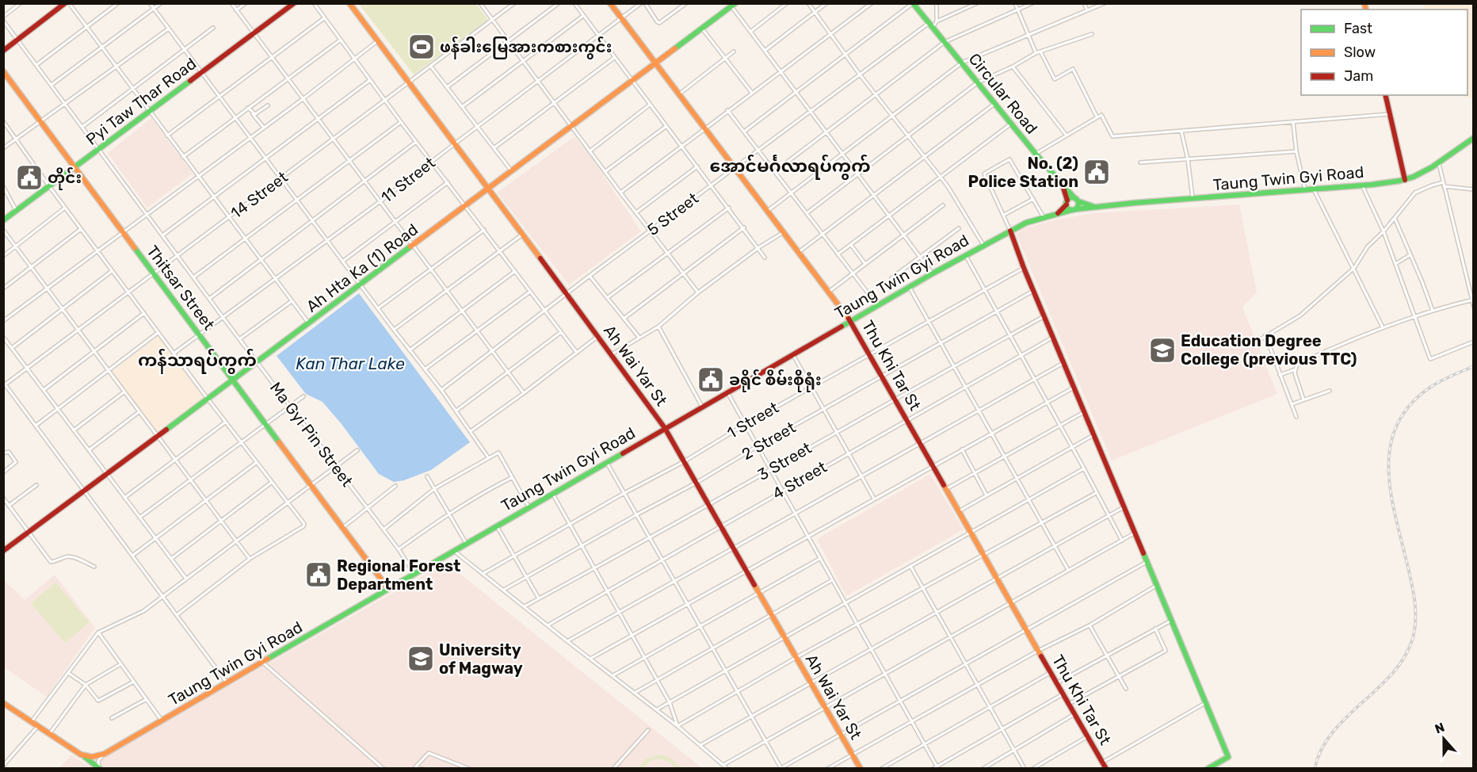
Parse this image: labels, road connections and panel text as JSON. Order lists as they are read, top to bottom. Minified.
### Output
{"streets":{"main road":["Circular Road","Pyi Taw Thar Road","Taung Twin Gyi Road","Ah Hta Ka (1) Road","Thitsar Street","Ah Wai Yar St","Thu Khi Tar St"],"street":["11 Street","14 Street","5 Street","1 Street","Ma Gyi Pin Street","2 Street","3 Street","4 Street"]},"crossings":[["Circular Road","Taung Twin Gyi Road"],["Circular Road","5 Street"],["Pyi Taw Thar Road","Thitsar Street"],["Pyi Taw Thar Road","Ma Gyi Pin Street"],["Taung Twin Gyi Road","Thitsar Street"],["Taung Twin Gyi Road","Ah Wai Yar St"],["Taung Twin Gyi Road","Thu Khi Tar St"],["Taung Twin Gyi Road","Ma Gyi Pin Street"],["11 Street","Thitsar Street"],["11 Street","Ah Wai Yar St"],["11 Street","Thu Khi Tar St"],["11 Street","Ma Gyi Pin Street"],["14 Street","Thitsar Street"],["14 Street","Ah Wai Yar St"],["14 Street","Ma Gyi Pin Street"],["5 Street","Ah Wai Yar St"],["5 Street","Thu Khi Tar St"],["Ah Hta Ka (1) Road","Thitsar Street"],["Ah Hta Ka (1) Road","Ah Wai Yar St"],["Ah Hta Ka (1) Road","Thu Khi Tar St"],["Ah Hta Ka (1) Road","Ma Gyi Pin Street"],["Ah Wai Yar St","1 Street"],["Ah Wai Yar St","2 Street"],["Ah Wai Yar St","3 Street"],["Ah Wai Yar St","4 Street"],["Thu Khi Tar St","1 Street"],["Thu Khi Tar St","2 Street"],["Thu Khi Tar St","3 Street"],["Thu Khi Tar St","4 Street"]],"districts":["အောင်မင်္ဂလာရပ်ကွက်","ကန်သာရပ်ကွက်"],"water":["Kan Thar Lake"],"places":{"sports":["ဖန်ခါးမြေအားကစားကွင်း"],"public building":["No. (2) Police Station","တိုင်း","ခရိုင် စိမ်းစိုရုံး","Regional Forest Department"],"school or university":["Education Degree College (previous TTC)","University of Magway"]},"legend":["Fast","Slow","Jam"],"north":"top"}
